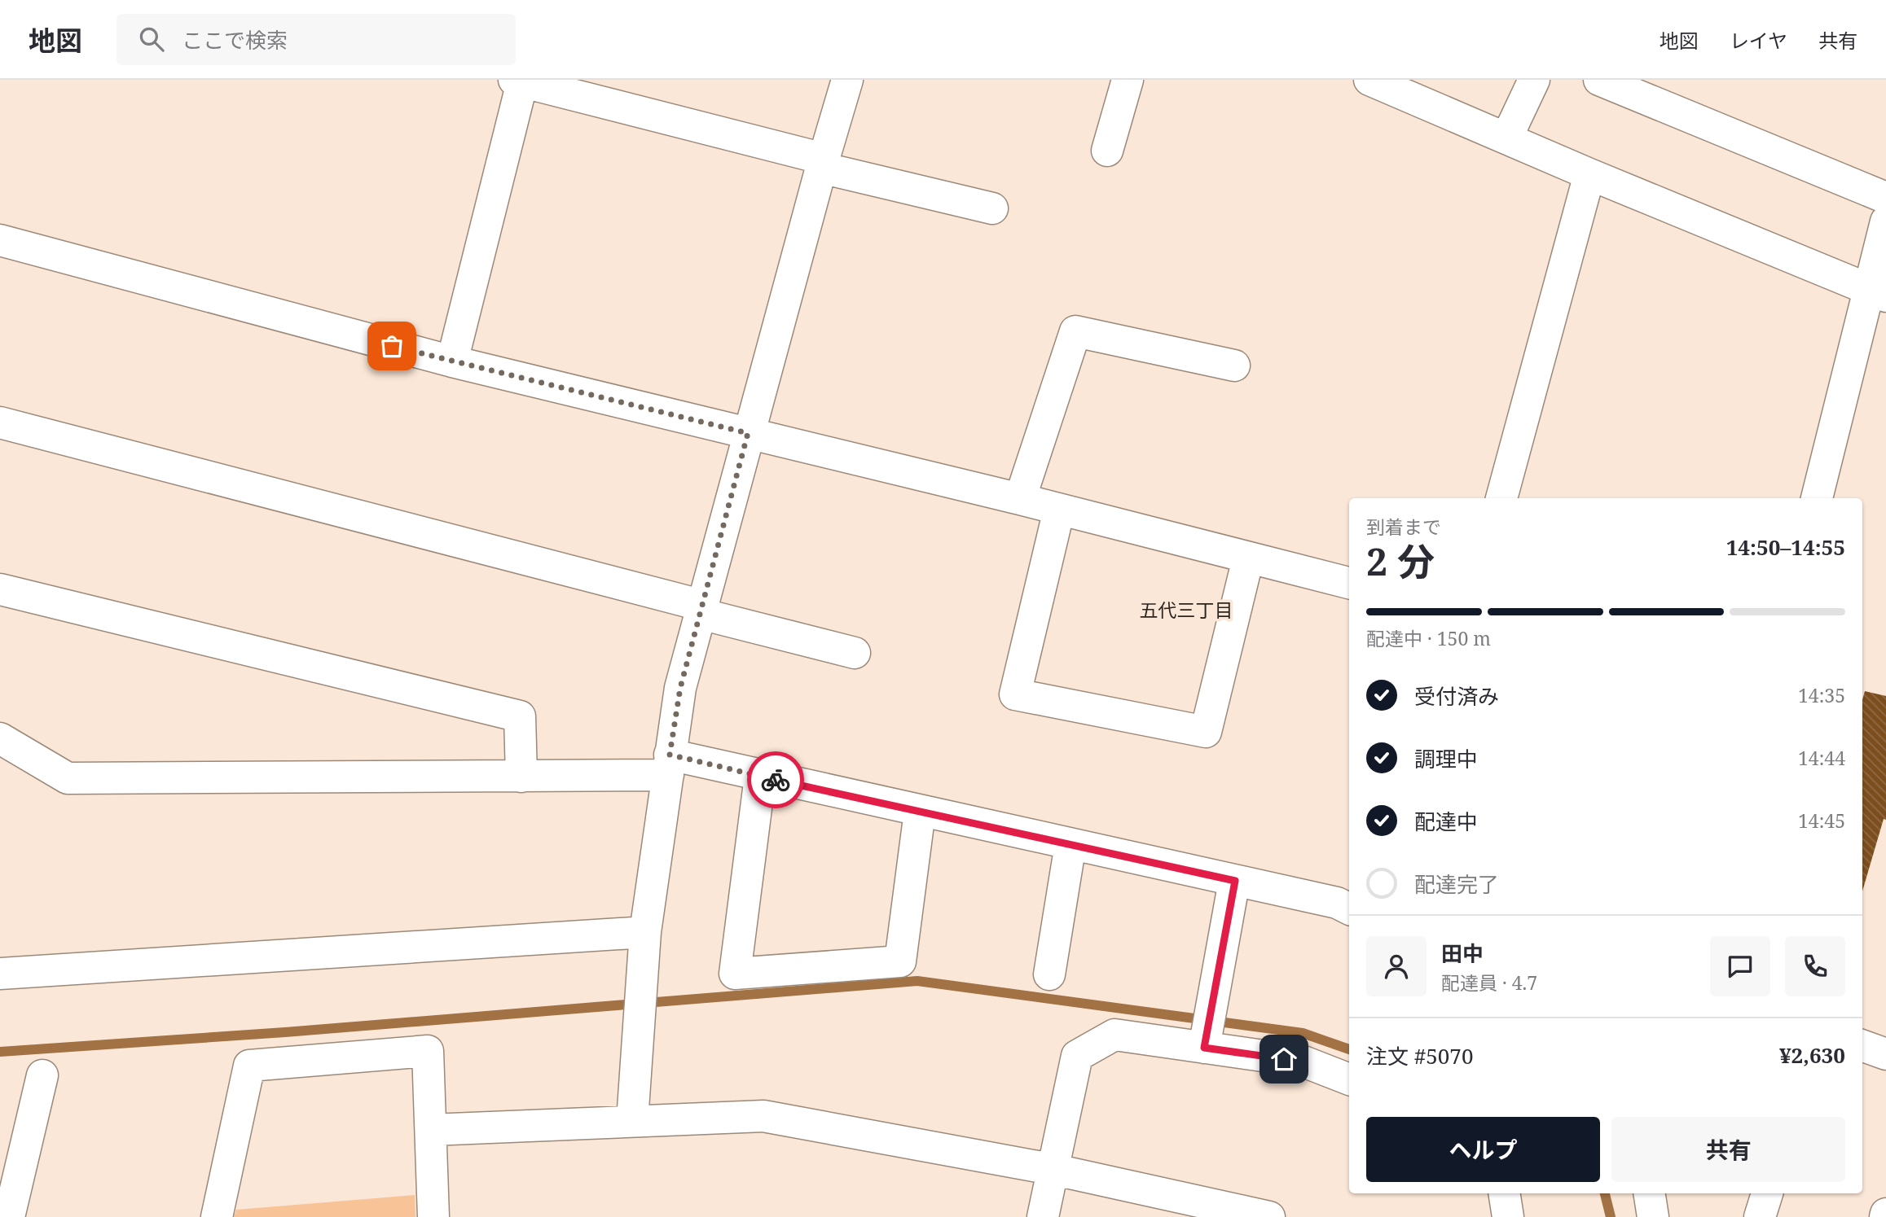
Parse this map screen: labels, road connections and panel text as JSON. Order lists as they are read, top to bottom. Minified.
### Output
{"districts":["五代三丁目"],"page":{"header":"地図","search":"ここで検索","nav":["地図","レイヤ","共有"],"heading":["2 分","到着まで","14:50–14:55"],"panel":["田中","配達員 · 4.7","注文 #5070","¥2,630"],"bar":"配達中 · 150 m","list":[["受付済み","14:35"],["調理中","14:44"],["配達中","14:45"],"配達完了"],"buttons":["ヘルプ","共有"]}}
